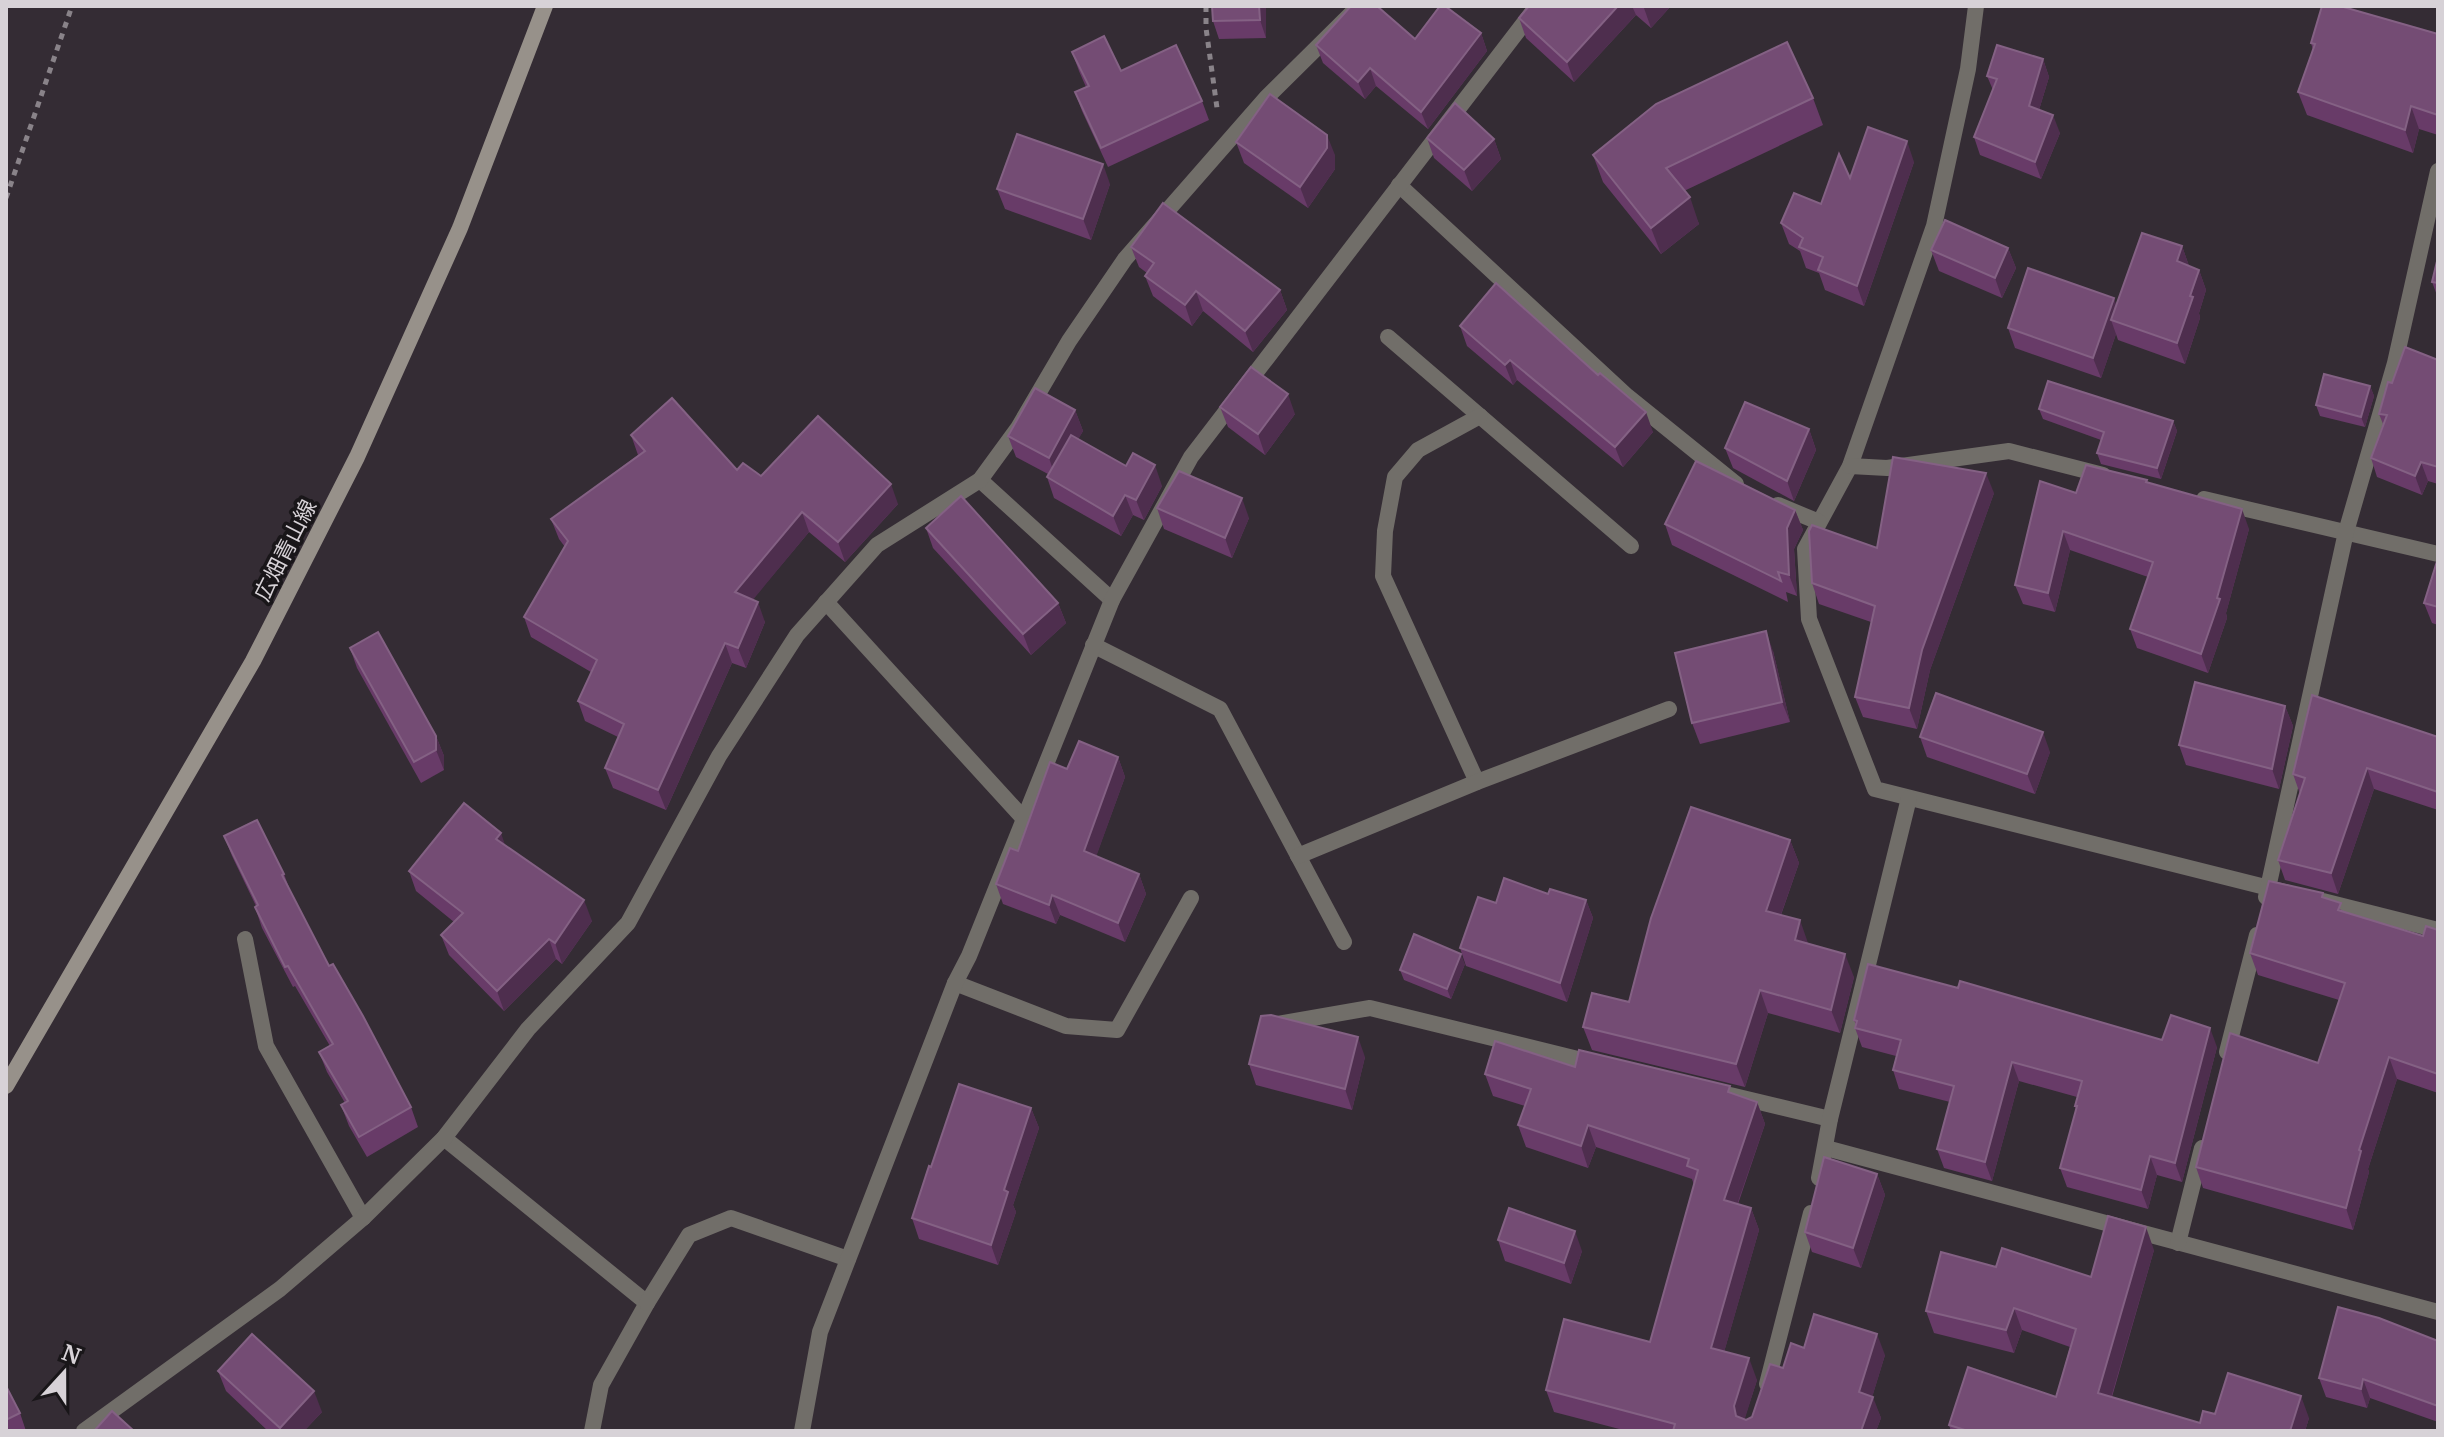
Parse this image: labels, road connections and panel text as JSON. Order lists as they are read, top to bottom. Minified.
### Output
{"streets":{"main road":["広畑青山線"]},"north":"top"}
